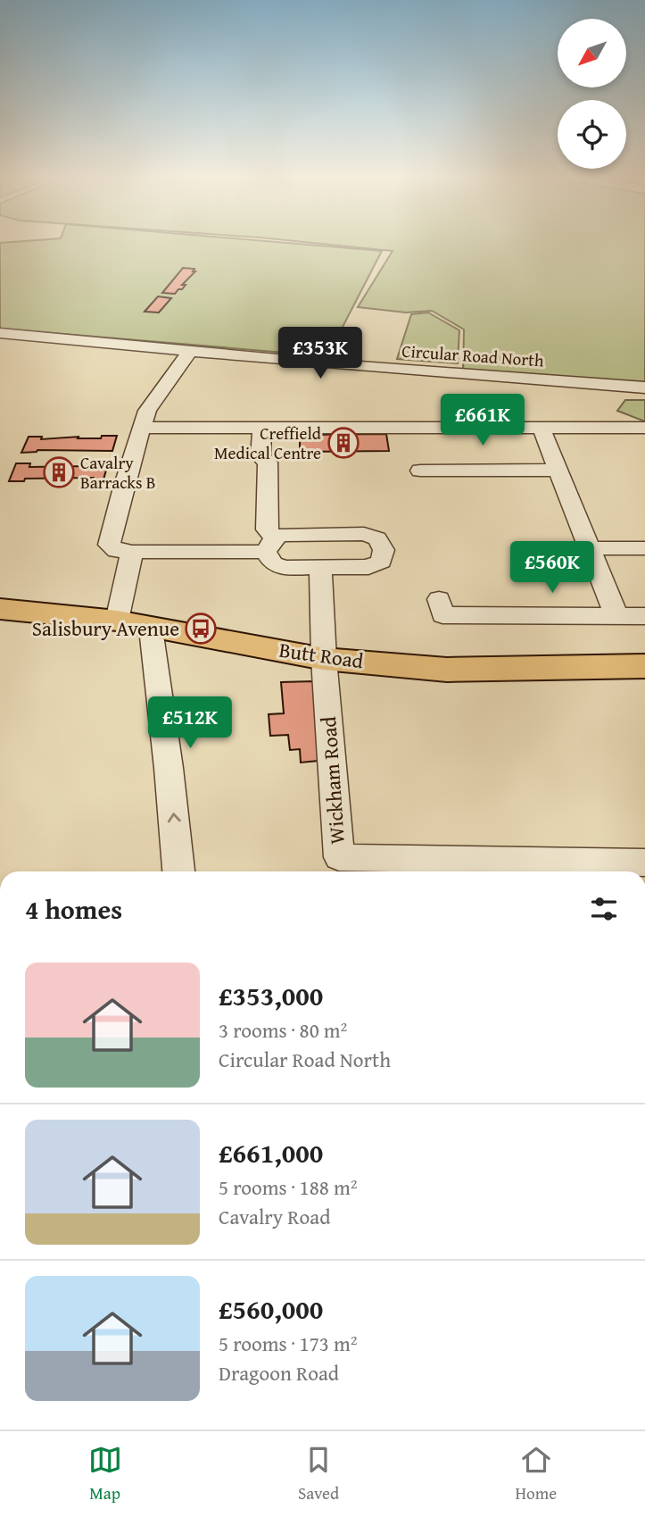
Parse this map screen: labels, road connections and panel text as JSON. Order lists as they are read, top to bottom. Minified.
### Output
{"streets":{"main road":["Butt Road"],"street":["Circular Road North","Wickham Road"]},"crossings":[["Butt Road","Wickham Road"]],"places":{"building":["Creffield Medical Centre","Cavalry Barracks B"],"bus stop":["Salisbury Avenue"]},"north":"bottom left","page":{"price":["£353K","£661K","£560K","£512K"],"heading":"4 homes","list":[{"name":"£353,000","note":"3 rooms · 80 m² · Circular Road North"},{"name":"£661,000","note":"5 rooms · 188 m² · Cavalry Road"},{"name":"£560,000","note":"5 rooms · 173 m² · Dragoon Road"}],"tabs":["Map","Saved","Home"]}}
